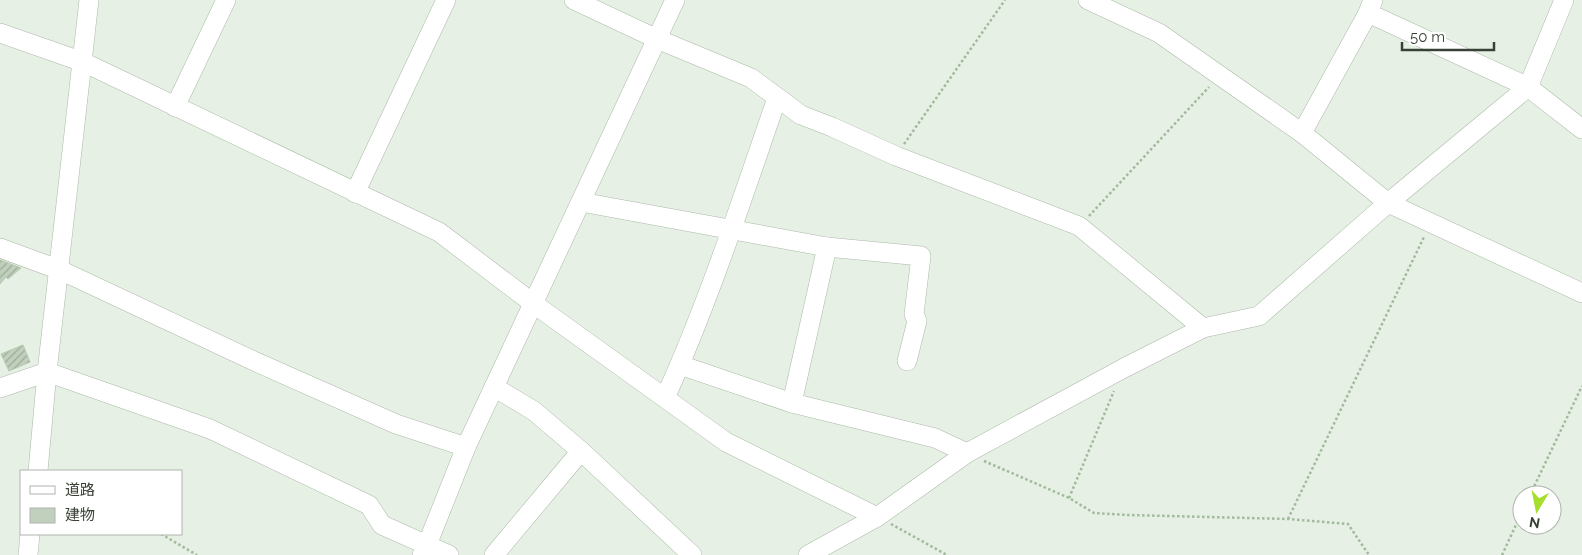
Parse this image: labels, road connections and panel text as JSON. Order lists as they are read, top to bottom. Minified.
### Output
{"legend":["道路","建物"],"scale_bar":"50 m","north":"bottom"}
